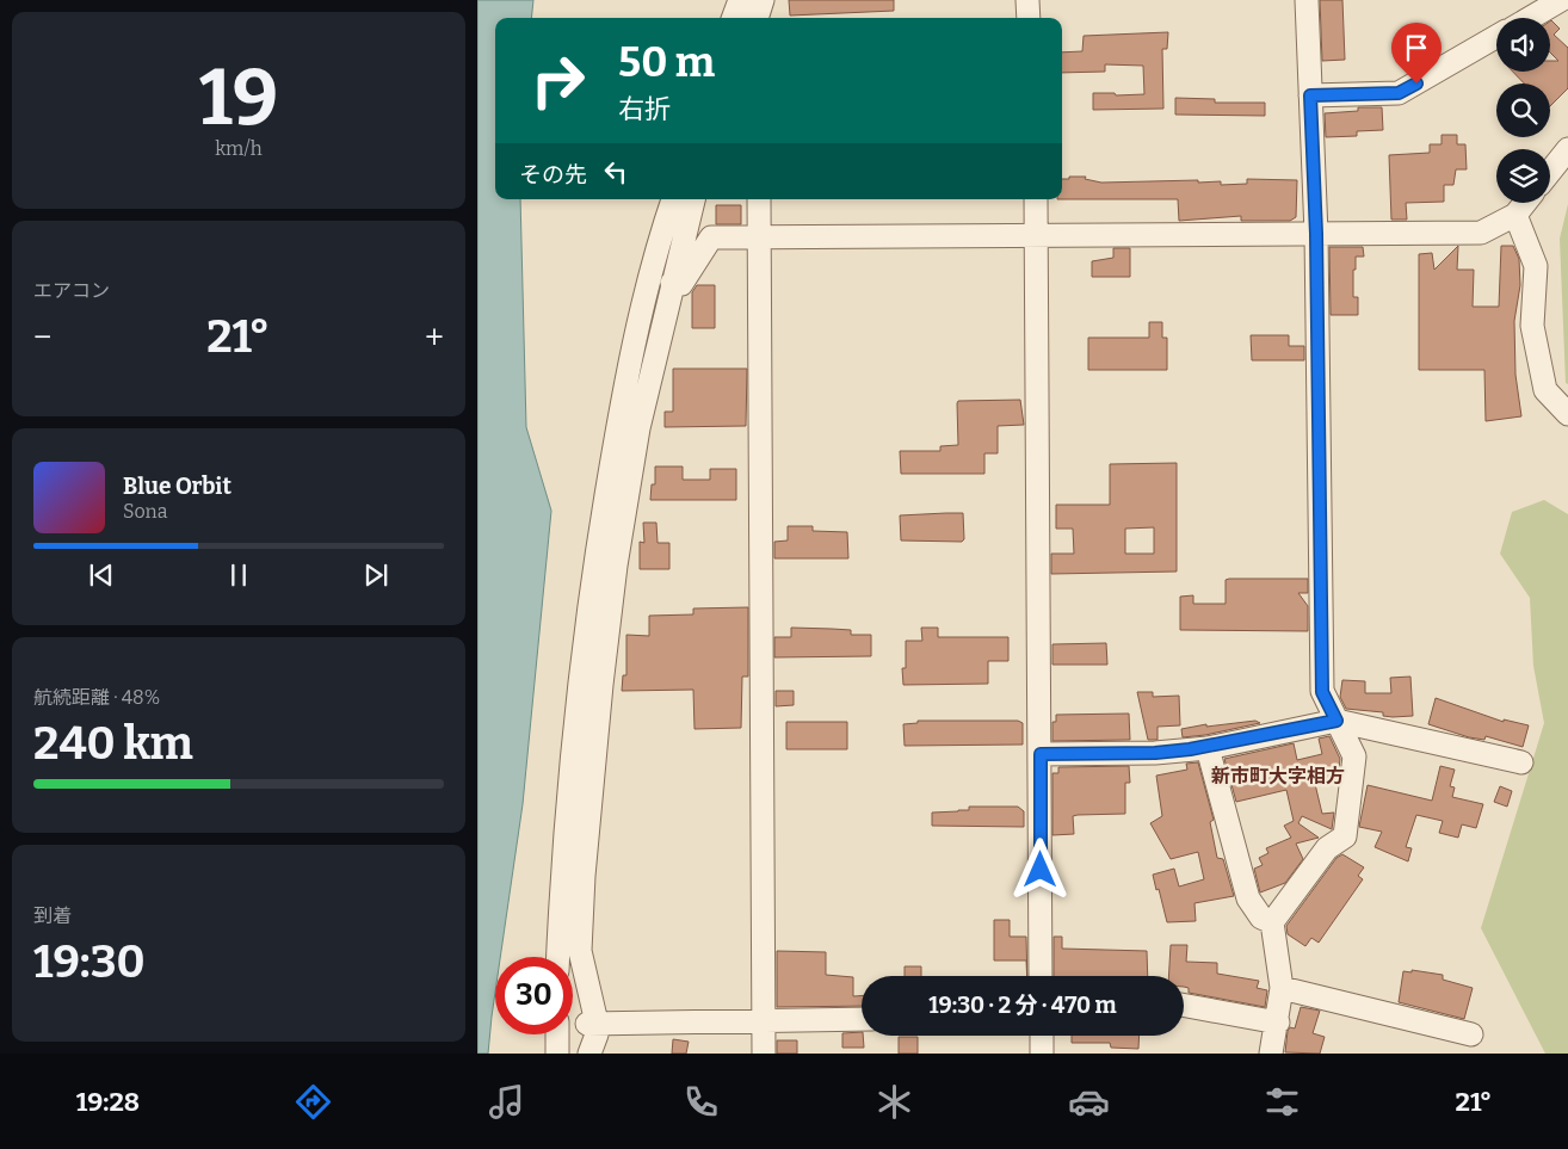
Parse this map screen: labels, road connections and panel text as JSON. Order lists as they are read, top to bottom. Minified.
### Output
{"districts":["新市町大字相方"],"page":{"tile":[["19","km/h"],"エアコン",["航続距離 · 48%","240 km"],["到着","19:30"]],"turn":["50 m","右折"],"then":"その先","heat":["−","21°","+"],"song":["Blue Orbit","Sona"],"limit":"30","trip":"19:30 · 2 分 · 470 m","tabs":["19:28","21°"]}}
